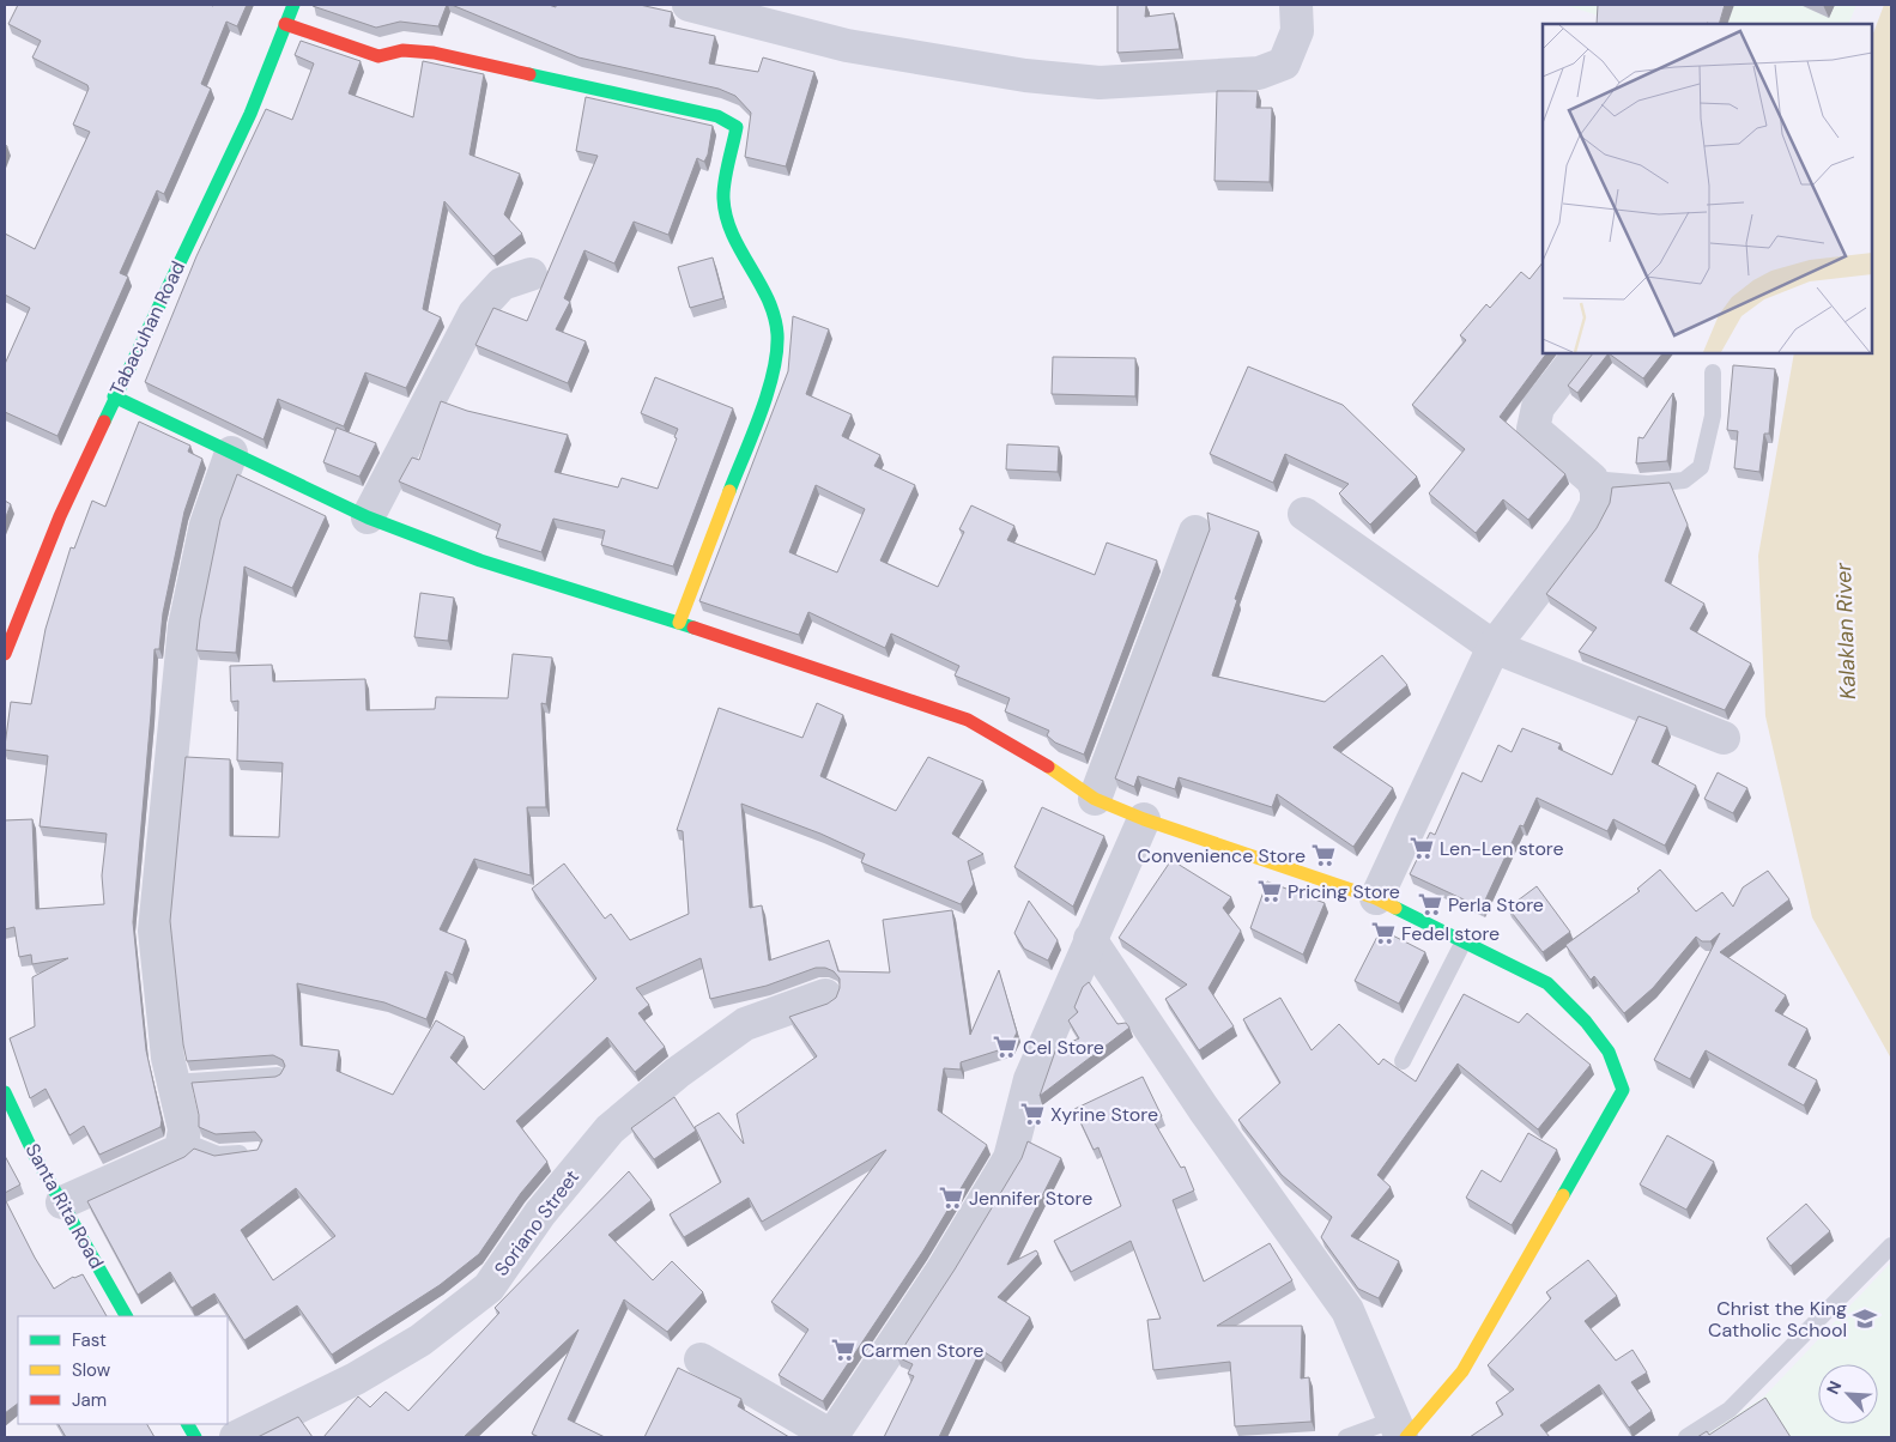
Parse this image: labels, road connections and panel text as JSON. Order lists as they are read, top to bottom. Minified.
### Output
{"streets":{"street":["Tabacuhan Road","Santa Rita Road","Soriano Street"]},"water":["Kalaklan River"],"places":{"supermarket":["Len-Len store","Convenience Store","Pricing Store","Perla Store","Fedel store","Cel Store","Xyrine Store","Jennifer Store","Carmen Store"],"school or university":["Christ the King Catholic School"]},"legend":["Fast","Slow","Jam"],"north":"top left"}
